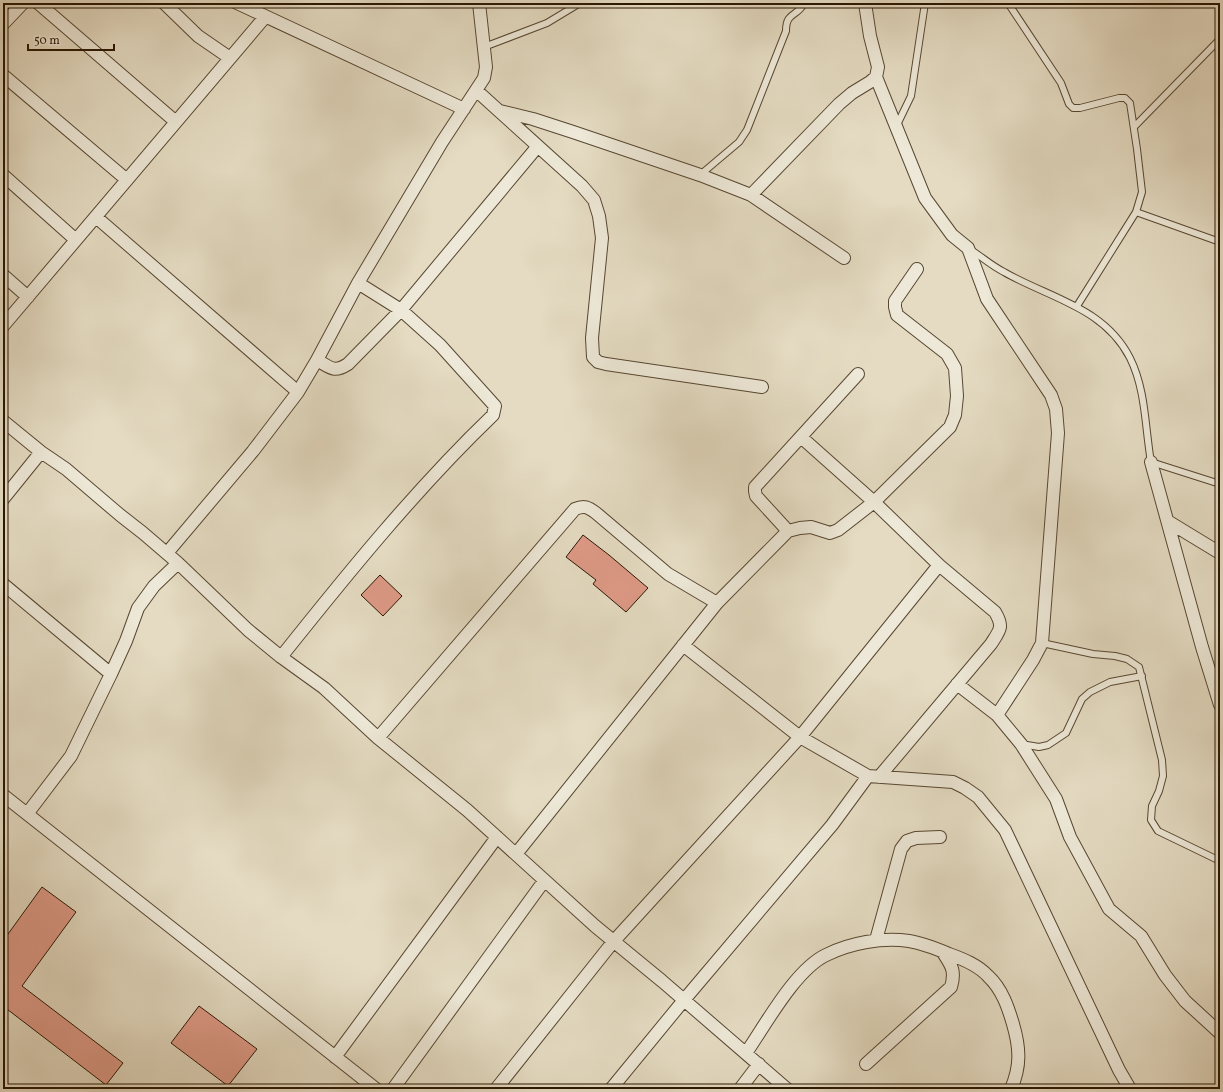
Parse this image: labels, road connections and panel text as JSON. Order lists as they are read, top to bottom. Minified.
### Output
{"scale_bar":"50 m"}
